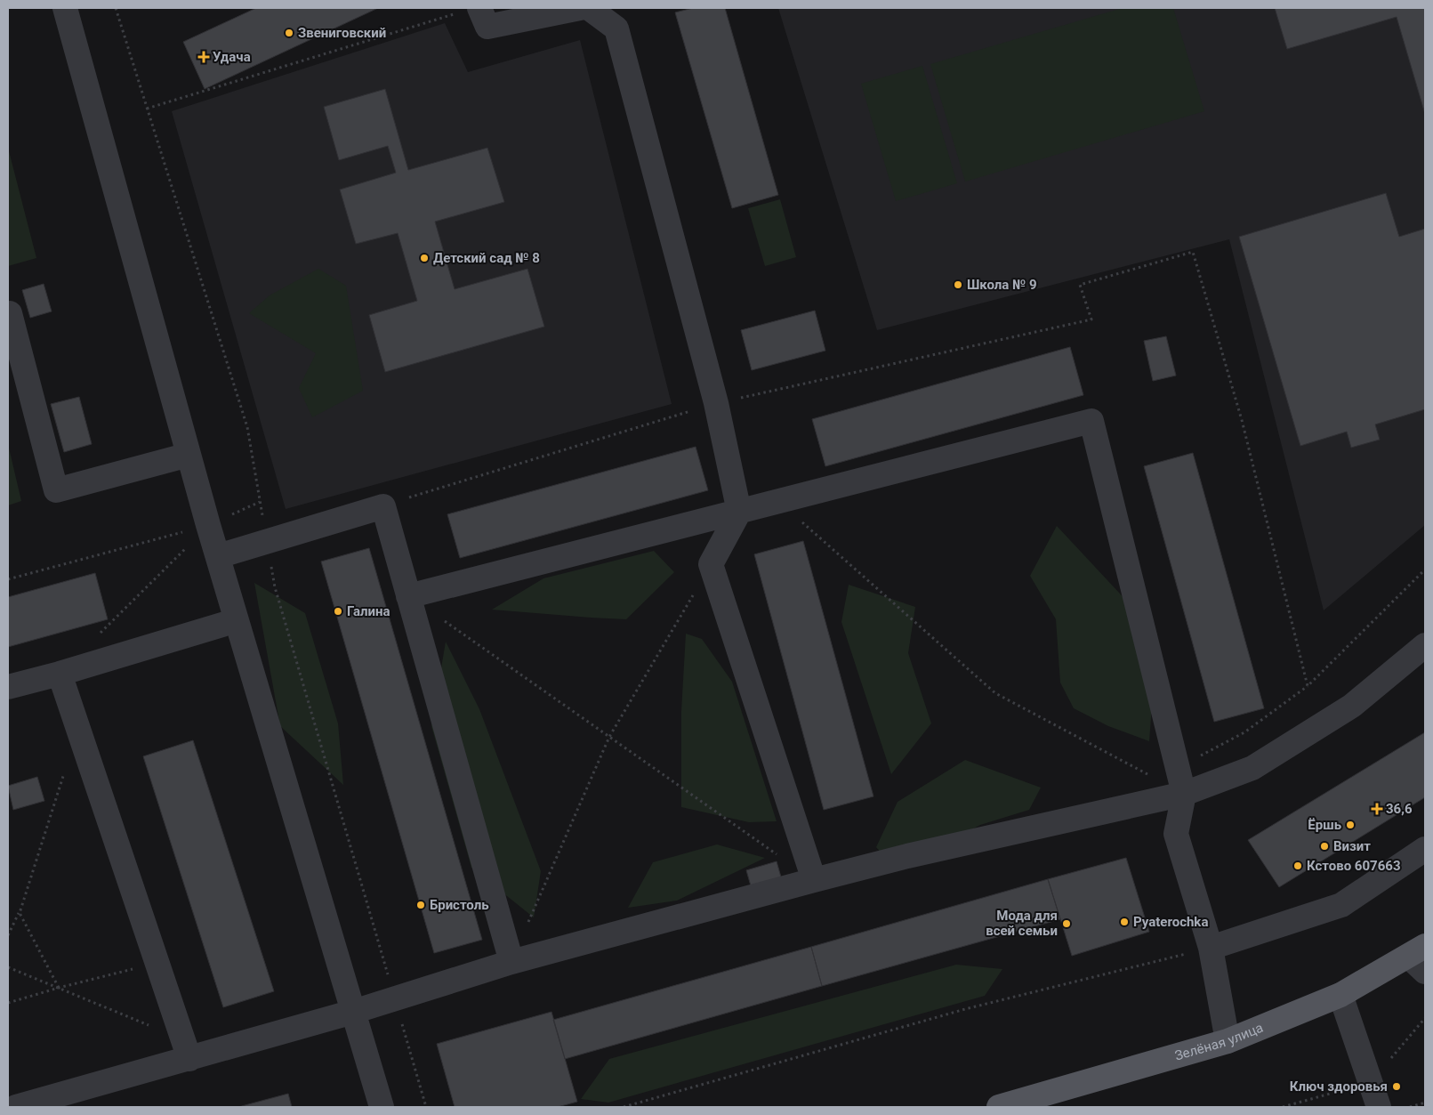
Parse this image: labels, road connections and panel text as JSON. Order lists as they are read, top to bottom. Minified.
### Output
{"streets":{"main road":["Зелёная улица"]},"places":{"other":["Звениговский","Детский сад № 8","Школа № 9","Галина","Ёршь","Визит","Кстово 607663","Бристоль","Pyaterochka","Мода для всей семьи","Ключ здоровья"],"health":["Удача","36,6"]}}
